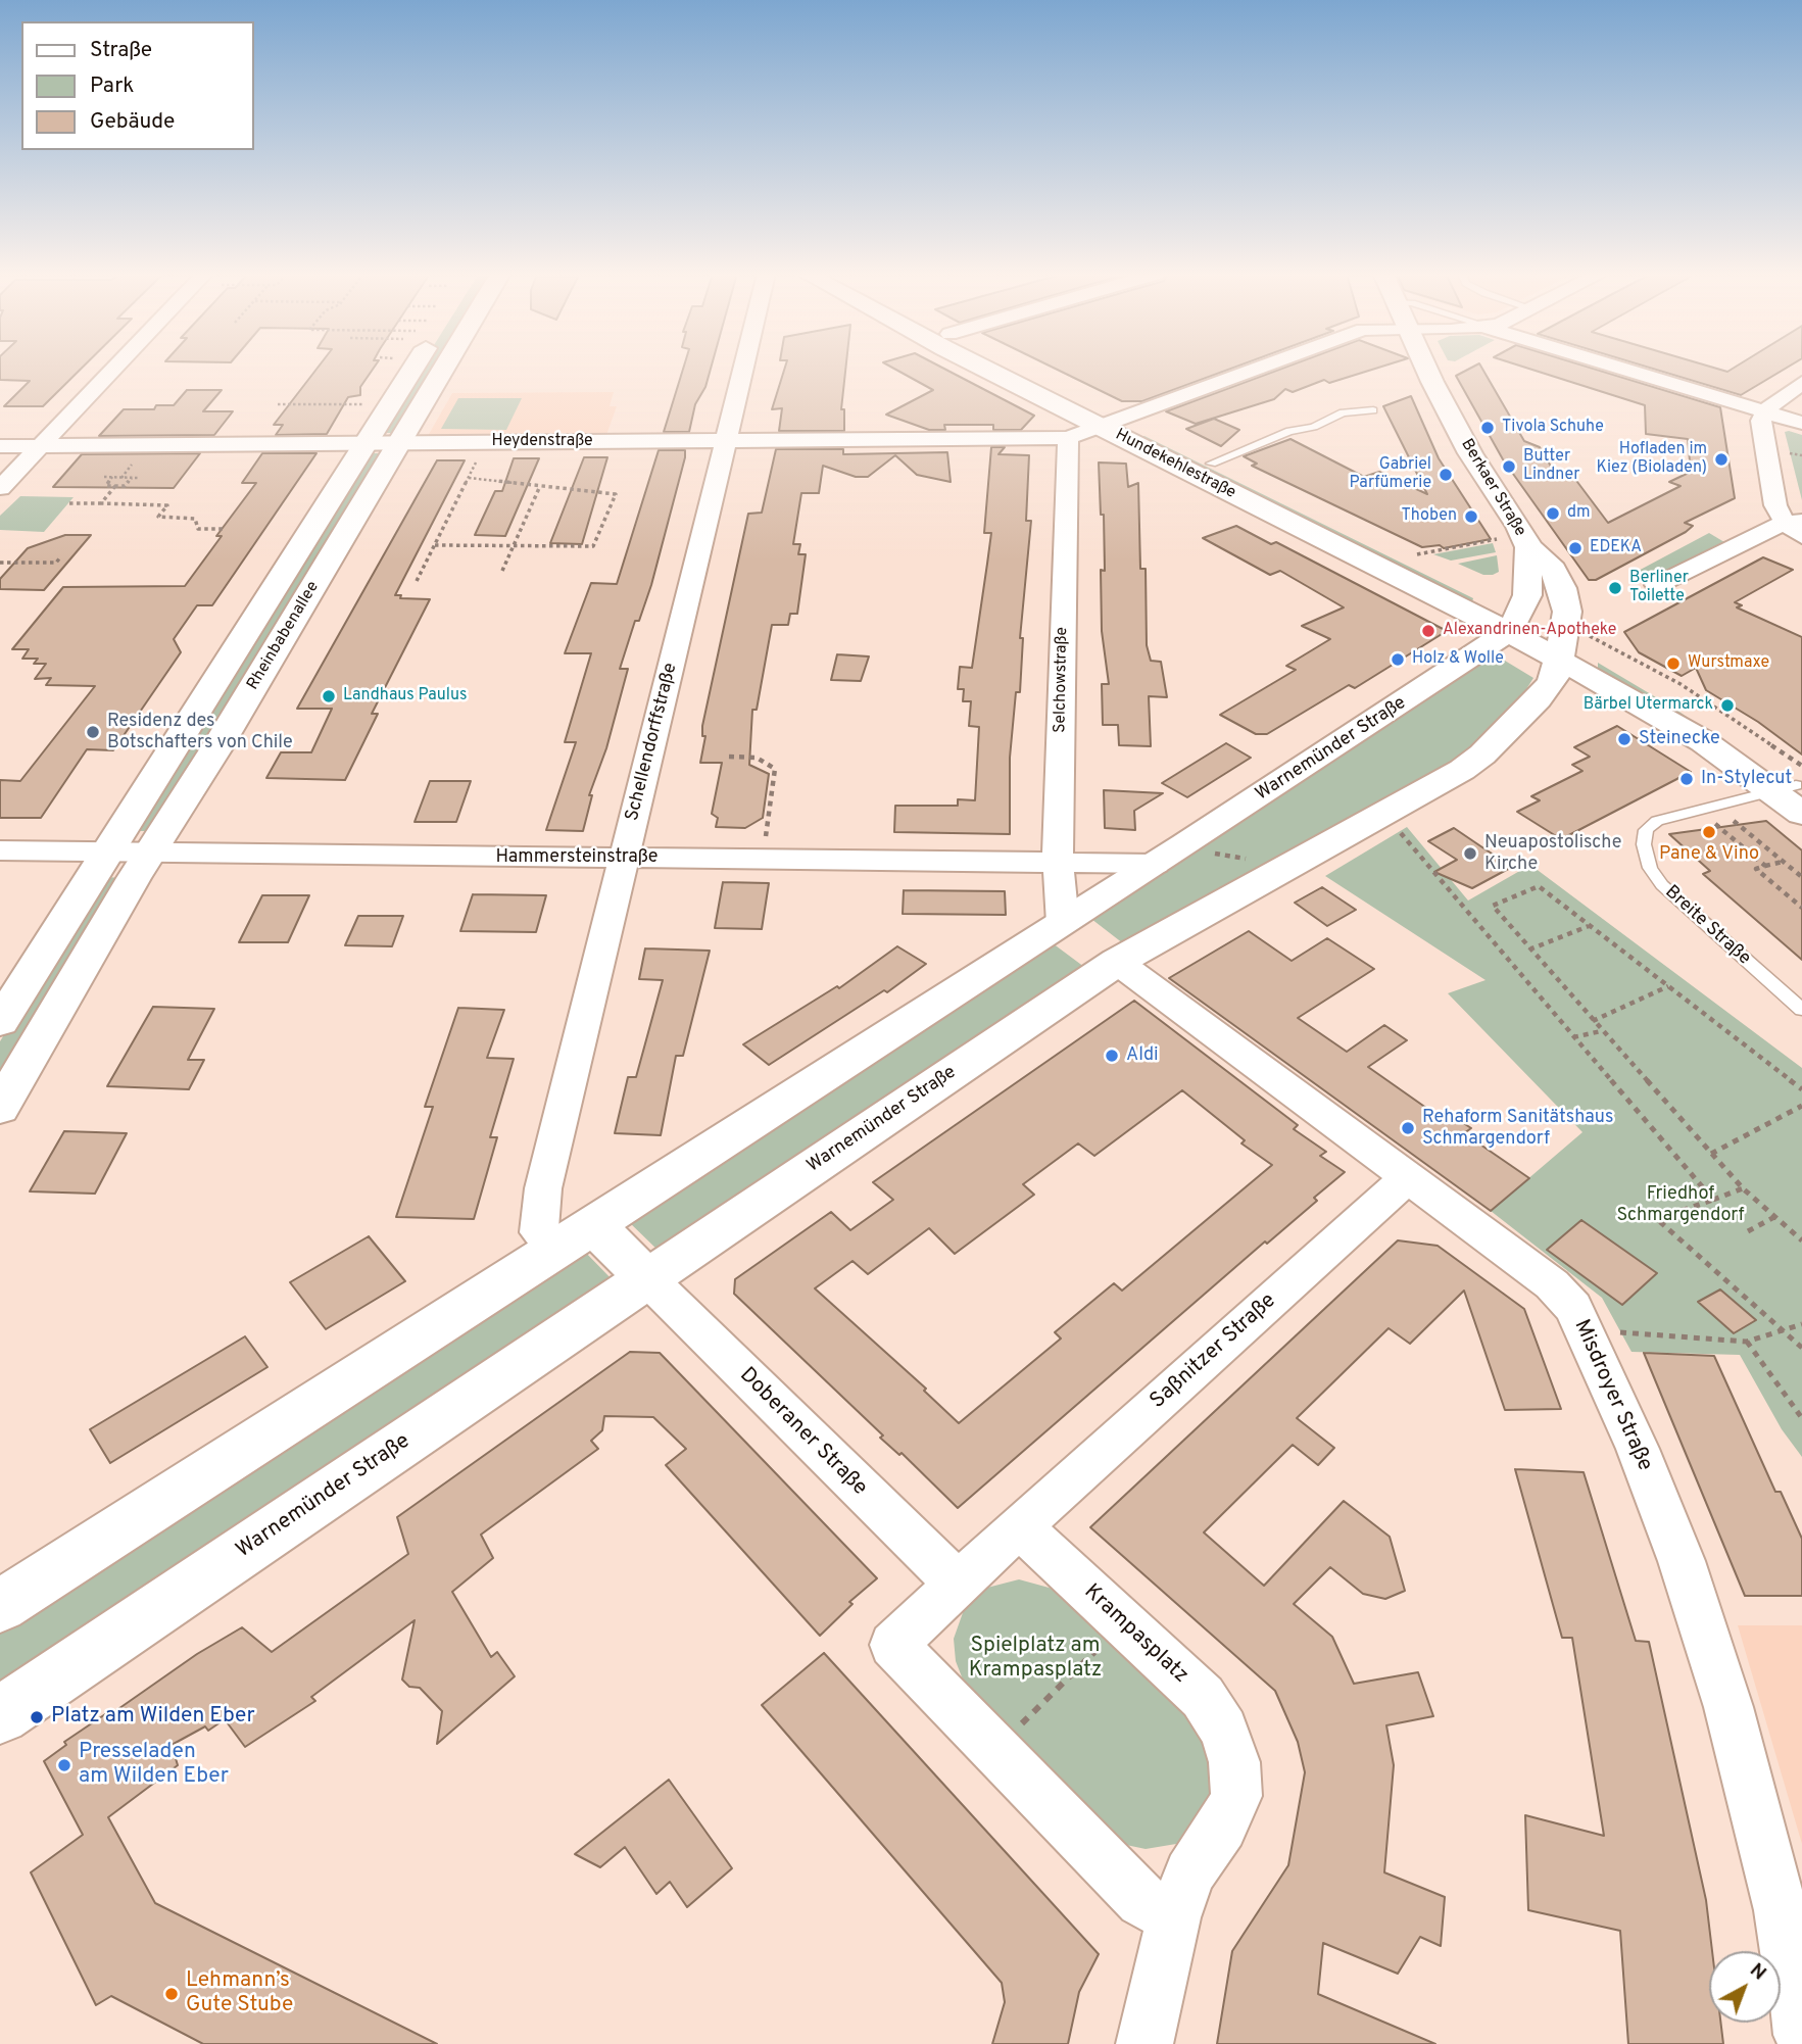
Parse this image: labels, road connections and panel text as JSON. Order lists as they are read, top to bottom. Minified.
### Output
{"streets":{"street":["Heydenstraße","Hundekehlestraße","Berkaer Straße","Rheinbabenallee","Selchowstraße","Schellendorffstraße","Warnemünder Straße","Hammersteinstraße","Saßnitzer Straße","Misdroyer Straße","Doberaner Straße","Krampasplatz"],"lane":["Breite Straße"]},"crossings":[["Heydenstraße","Hundekehlestraße"],["Heydenstraße","Rheinbabenallee"],["Heydenstraße","Selchowstraße"],["Heydenstraße","Schellendorffstraße"],["Hundekehlestraße","Berkaer Straße"],["Hundekehlestraße","Selchowstraße"],["Hundekehlestraße","Warnemünder Straße"],["Berkaer Straße","Warnemünder Straße"],["Rheinbabenallee","Hammersteinstraße"],["Selchowstraße","Warnemünder Straße"],["Selchowstraße","Hammersteinstraße"],["Schellendorffstraße","Warnemünder Straße"],["Schellendorffstraße","Hammersteinstraße"],["Warnemünder Straße","Hammersteinstraße"],["Warnemünder Straße","Misdroyer Straße"],["Warnemünder Straße","Doberaner Straße"],["Saßnitzer Straße","Misdroyer Straße"],["Saßnitzer Straße","Krampasplatz"]],"parks":["Friedhof Schmargendorf","Spielplatz am Krampasplatz"],"places":["Tivola Schuhe","Hofladen im Kiez (Bioladen)","Butter Lindner","Gabriel Parfümerie","dm","Thoben","EDEKA","Berliner Toilette","Alexandrinen-Apotheke","Holz & Wolle","Wurstmaxe","Landhaus Paulus","Bärbel Utermarck","Residenz des Botschafters von Chile","Steinecke","In-Stylecut","Pane & Vino","Neuapostolische Kirche","Aldi","Rehaform Sanitätshaus Schmargendorf","Platz am Wilden Eber","Presseladen am Wilden Eber","Lehmann’s Gute Stube"],"legend":["Straße","Park","Gebäude"],"north":"top right"}
